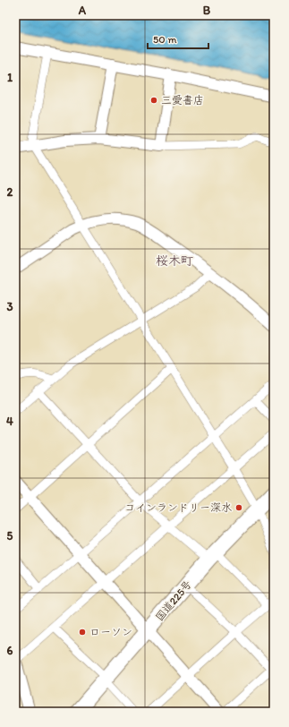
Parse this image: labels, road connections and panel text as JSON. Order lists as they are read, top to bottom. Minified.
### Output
{"streets":{"highway":["国道225号"]},"districts":["桜木町"],"places":["三愛書店","コインランドリー深水","ローソン"],"scale_bar":"50 m","grid":{"columns":["A","B"],"rows":["1","2","3","4","5","6"]}}
